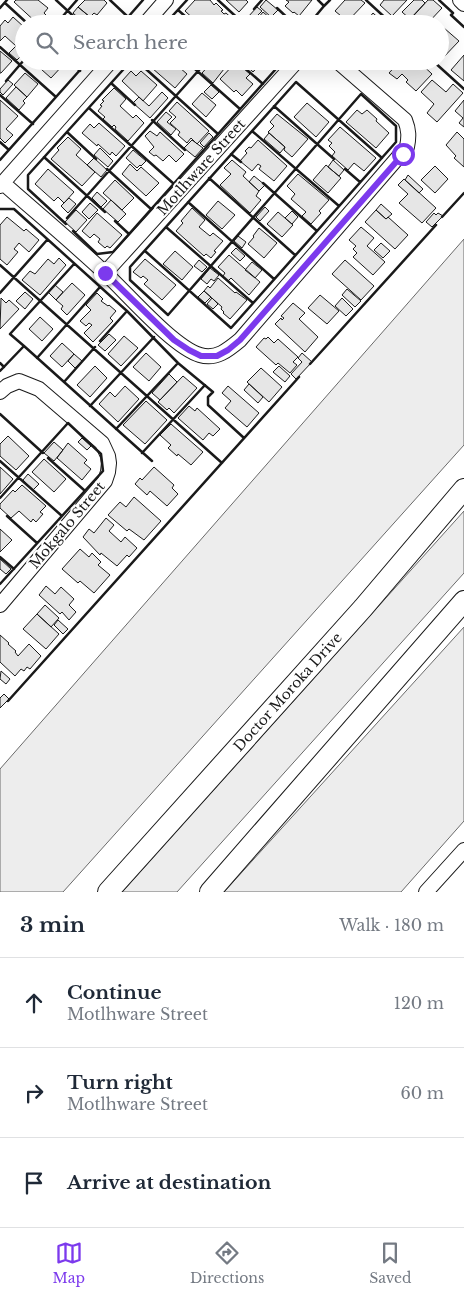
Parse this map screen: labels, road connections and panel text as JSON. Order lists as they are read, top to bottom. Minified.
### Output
{"streets":{"street":["Motlhware Street","Mokgalo Street","Doctor Moroka Drive"]},"page":{"search":"Search here","heading":["3 min","Walk · 180 m"],"list":[["Continue","Motlhware Street","120 m"],["Turn right","Motlhware Street","60 m"],"Arrive at destination"],"nav":["Map","Directions","Saved"]}}
